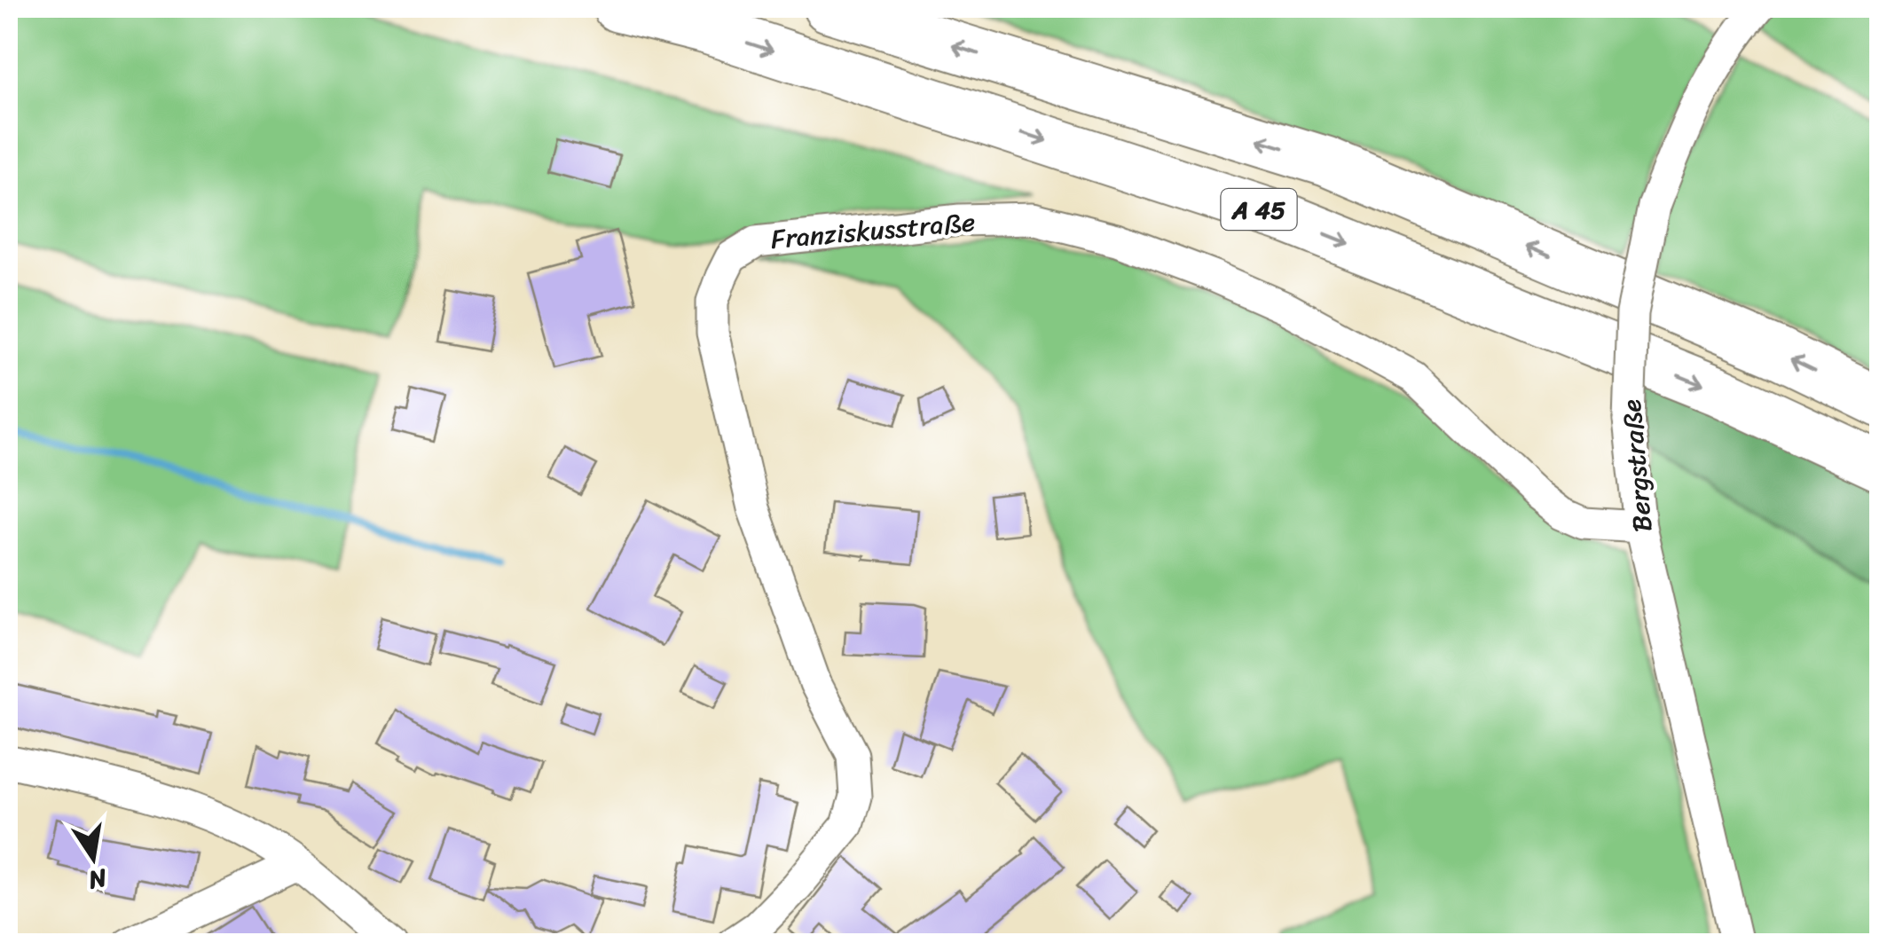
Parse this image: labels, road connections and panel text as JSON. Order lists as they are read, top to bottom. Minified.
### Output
{"streets":{"highway":["A 45"],"street":["Franziskusstraße","Bergstraße"]},"crossings":[["Franziskusstraße","Bergstraße"]],"north":"bottom"}
